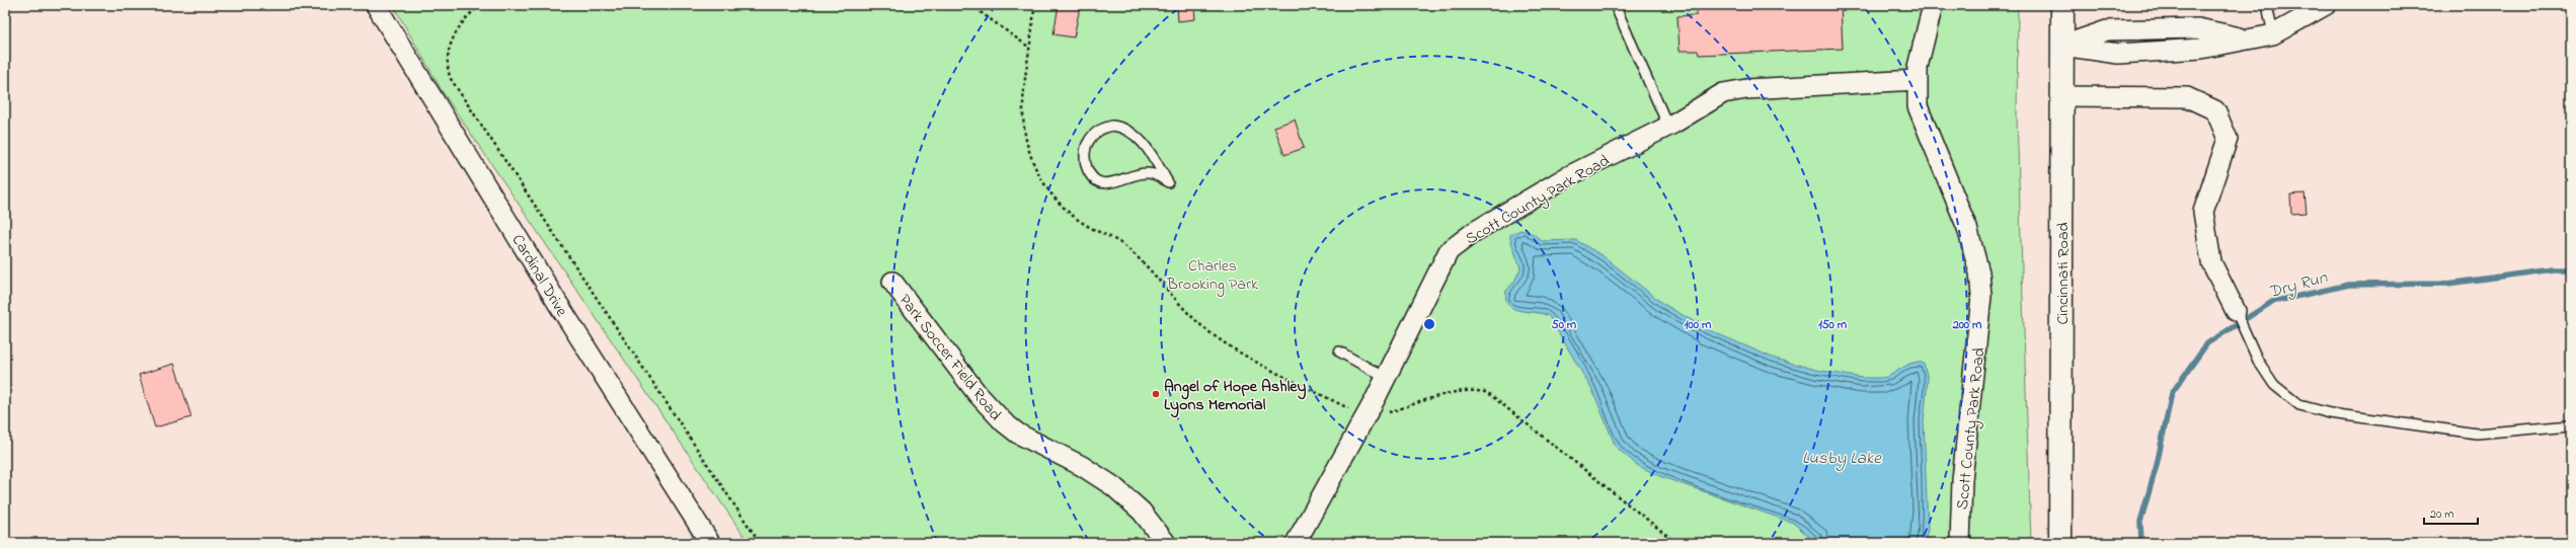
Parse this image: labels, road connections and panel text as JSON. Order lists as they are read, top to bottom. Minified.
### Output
{"streets":{"main road":["Cincinnati Road"],"street":["Scott County Park Road","Cardinal Drive","Park Soccer Field Road"]},"water":["Dry Run","Lusby Lake"],"parks":["Charles Brooking Park"],"places":["Angel of Hope Ashley Lyons Memorial"],"scale_bar":"20 m","rings":["50 m","100 m","150 m","200 m"]}
